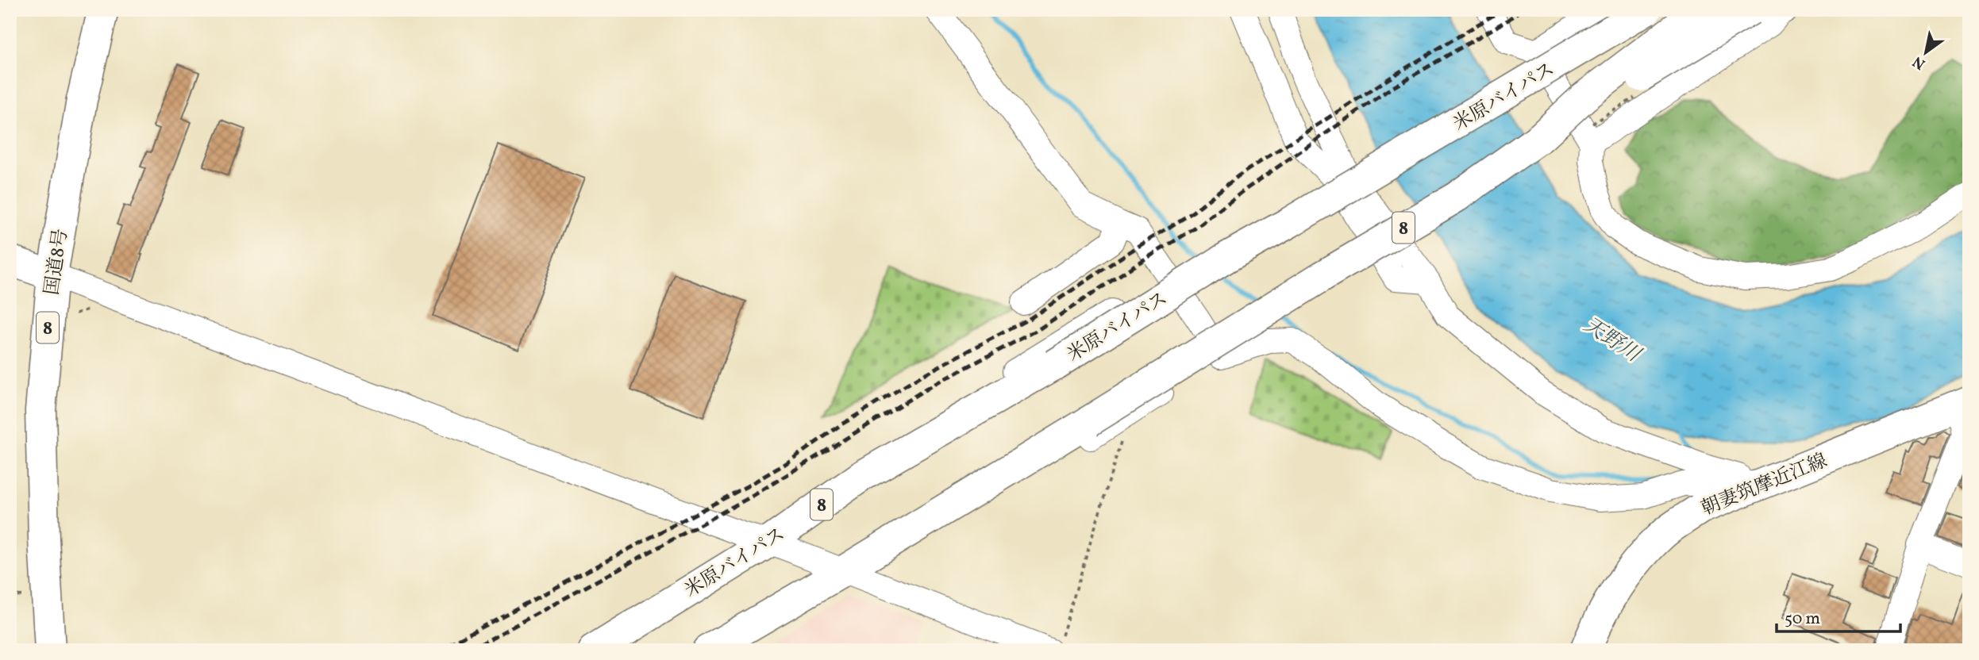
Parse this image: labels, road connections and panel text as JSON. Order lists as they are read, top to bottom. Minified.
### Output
{"streets":{"main road":["米原バイパス","8","国道8号","朝妻筑摩近江線"]},"water":["天野川"],"scale_bar":"50 m","north":"bottom left"}
